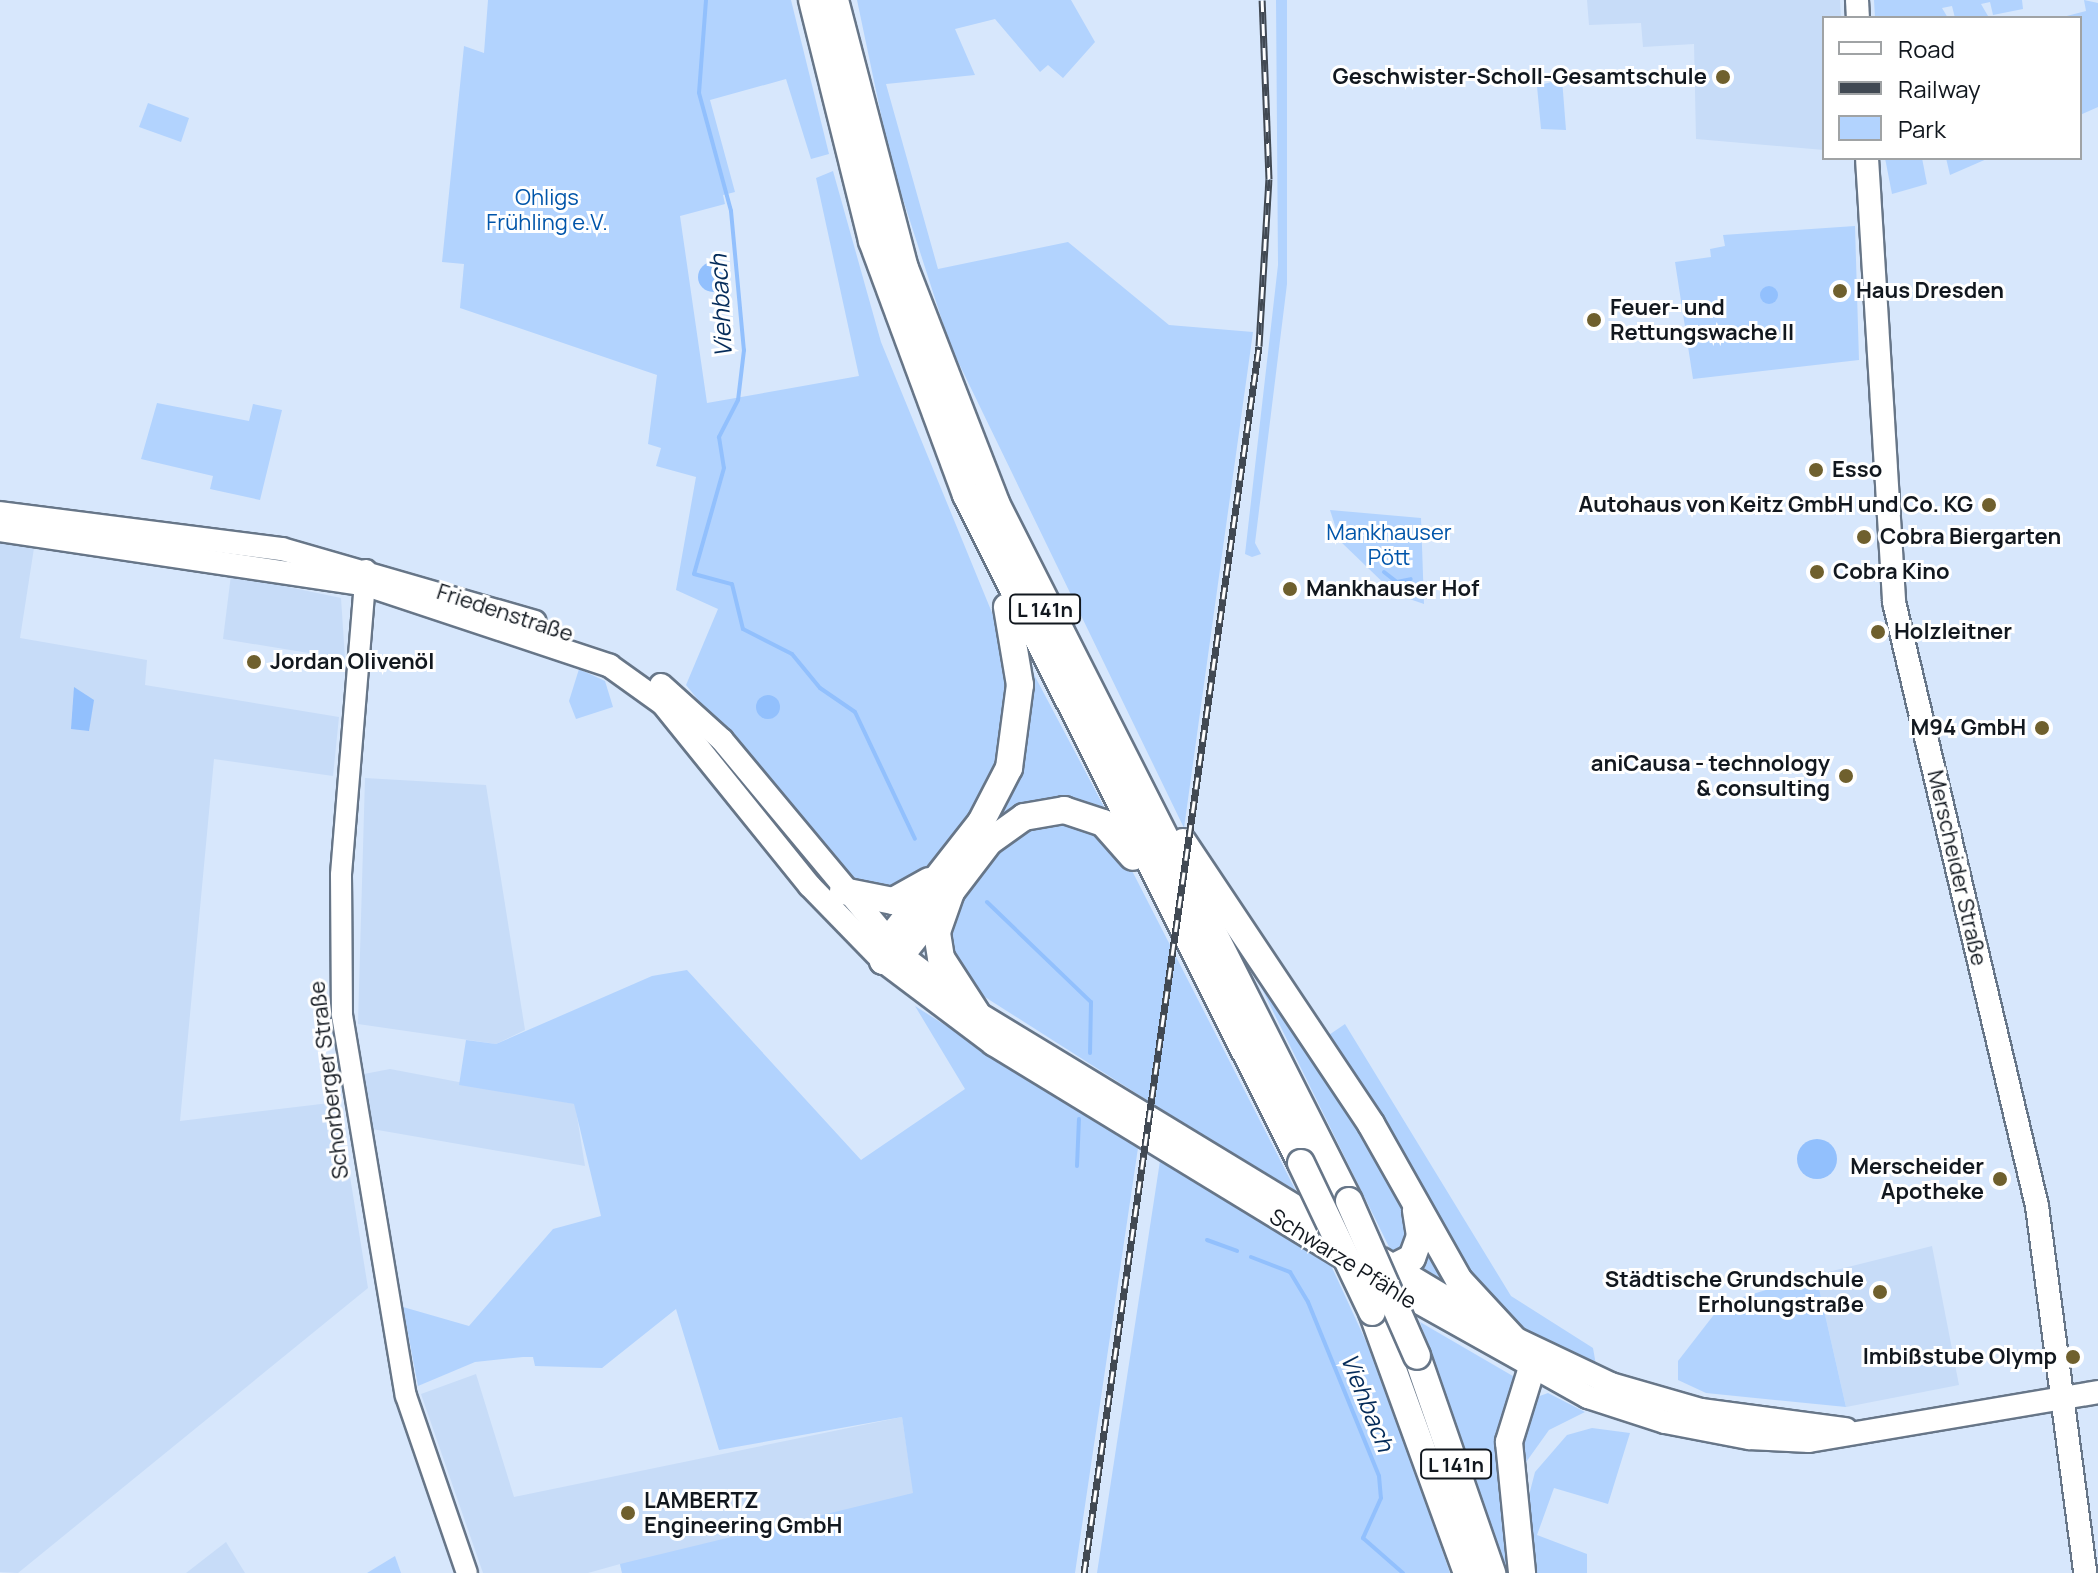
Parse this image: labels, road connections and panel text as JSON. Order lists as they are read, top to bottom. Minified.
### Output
{"streets":{"highway":["L 141n"],"main road":["Friedenstraße","Merscheider Straße","Schwarze Pfähle"],"street":["Schorberger Straße"]},"crossings":[["Friedenstraße","Schorberger Straße"],["Friedenstraße","Schwarze Pfähle"],["Merscheider Straße","Schwarze Pfähle"]],"water":["Viehbach"],"parks":["Ohligs Frühling e.V.","Mankhauser Pött"],"places":["Geschwister-Scholl-Gesamtschule","Haus Dresden","Feuer- und Rettungswache II","Esso","Autohaus von Keitz GmbH und Co. KG","Cobra Biergarten","Cobra Kino","Mankhauser Hof","Holzleitner","Jordan Olivenöl","M94 GmbH","aniCausa - technology & consulting","Merscheider Apotheke","Städtische Grundschule Erholungstraße","Imbißstube Olymp","LAMBERTZ Engineering GmbH"],"legend":["Road","Railway","Park"]}
